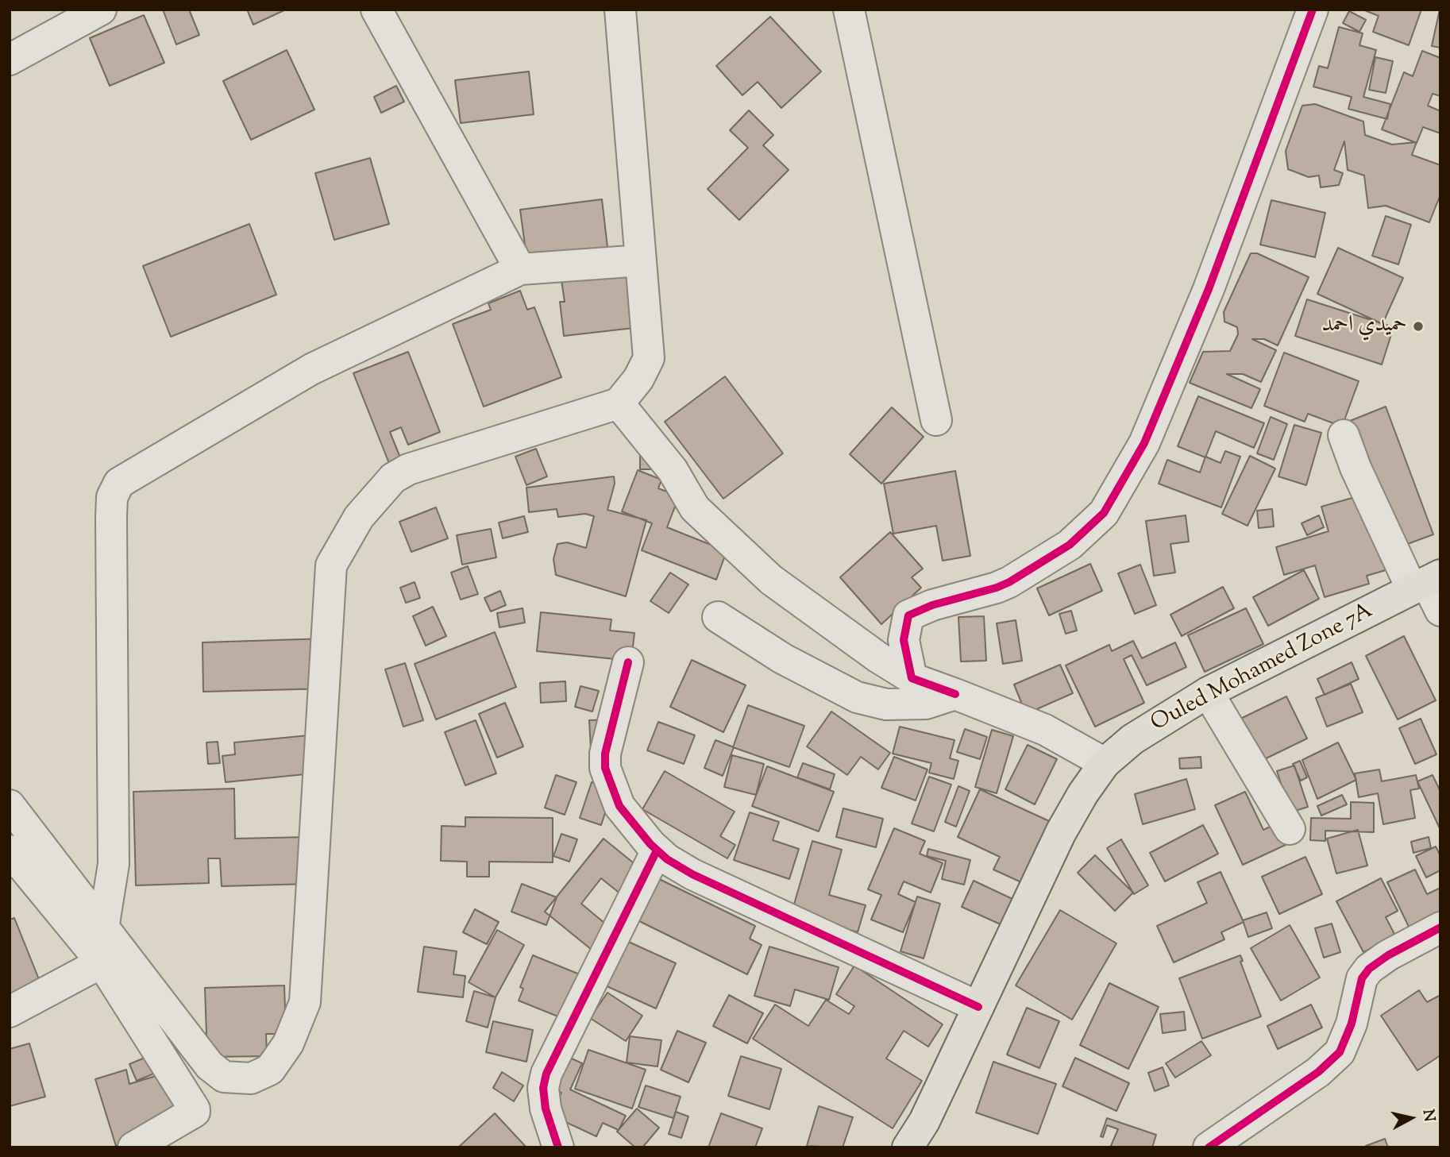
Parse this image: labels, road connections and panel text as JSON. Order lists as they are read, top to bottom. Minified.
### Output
{"streets":{"main road":["Ouled Mohamed Zone 7A"]},"places":["حميدي احمد"],"north":"right"}
